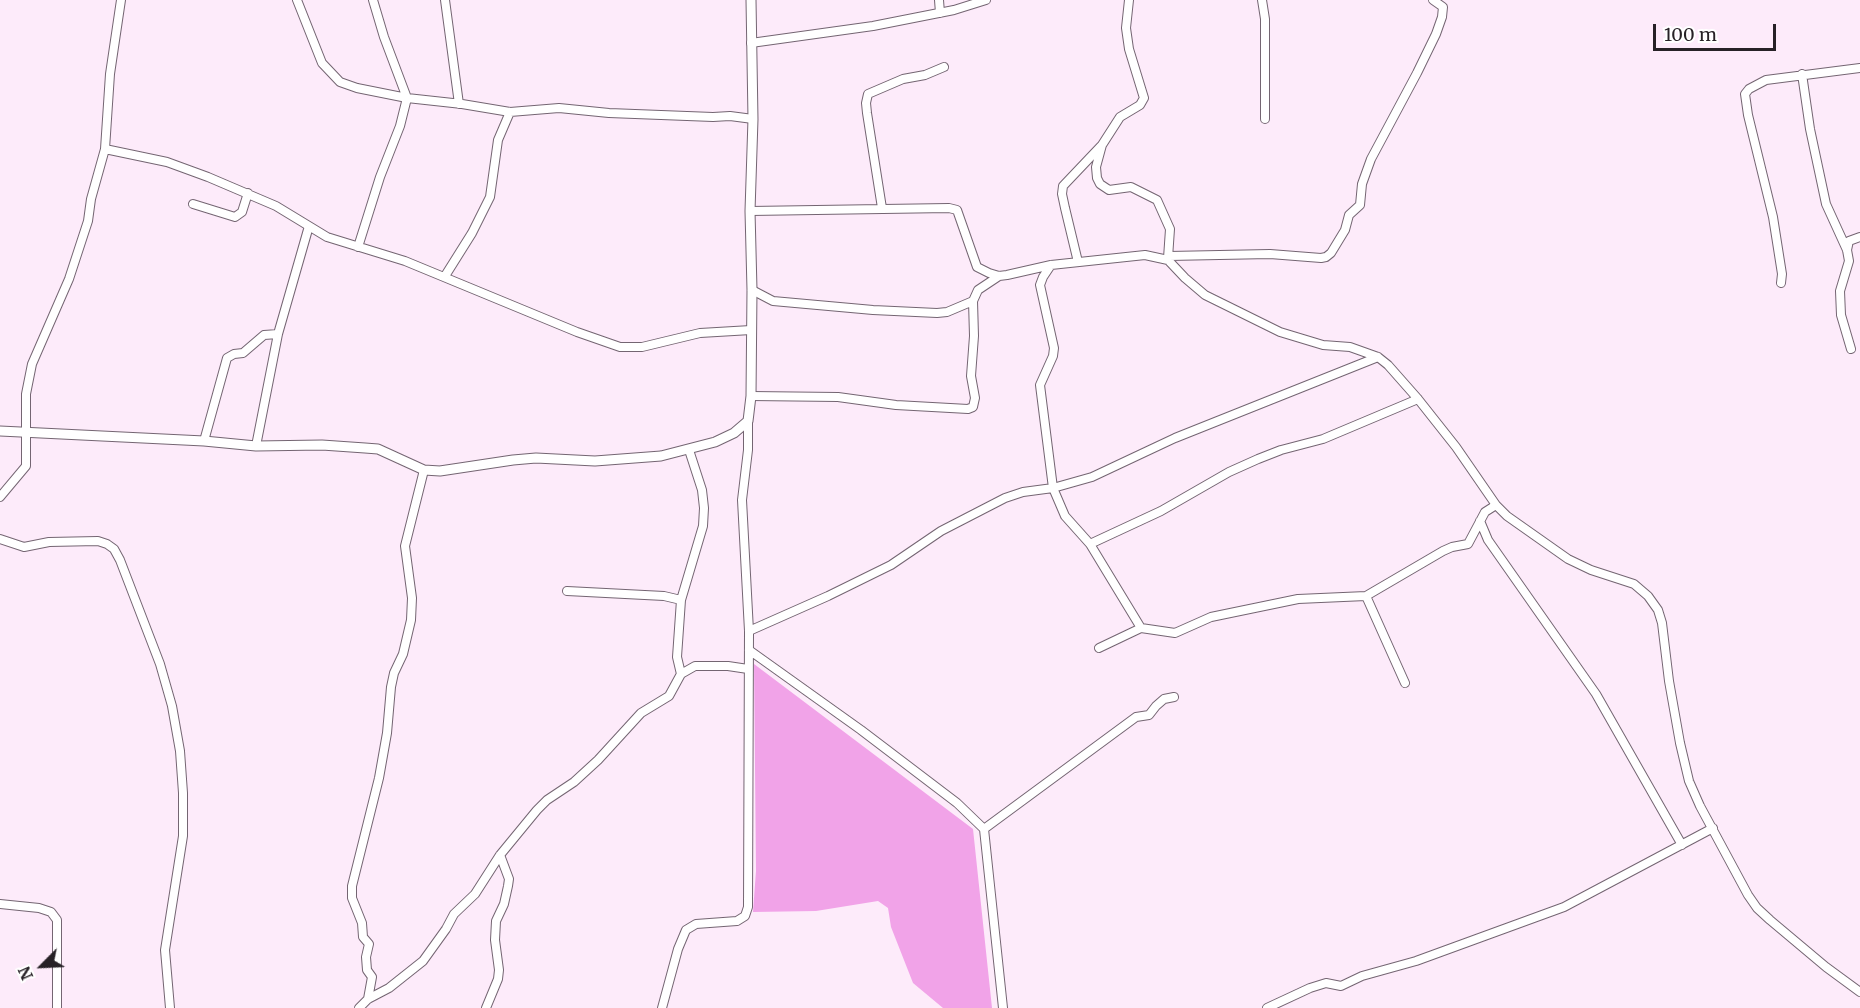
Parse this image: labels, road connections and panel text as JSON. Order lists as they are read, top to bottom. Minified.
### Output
{"scale_bar":"100 m","north":"bottom left"}
